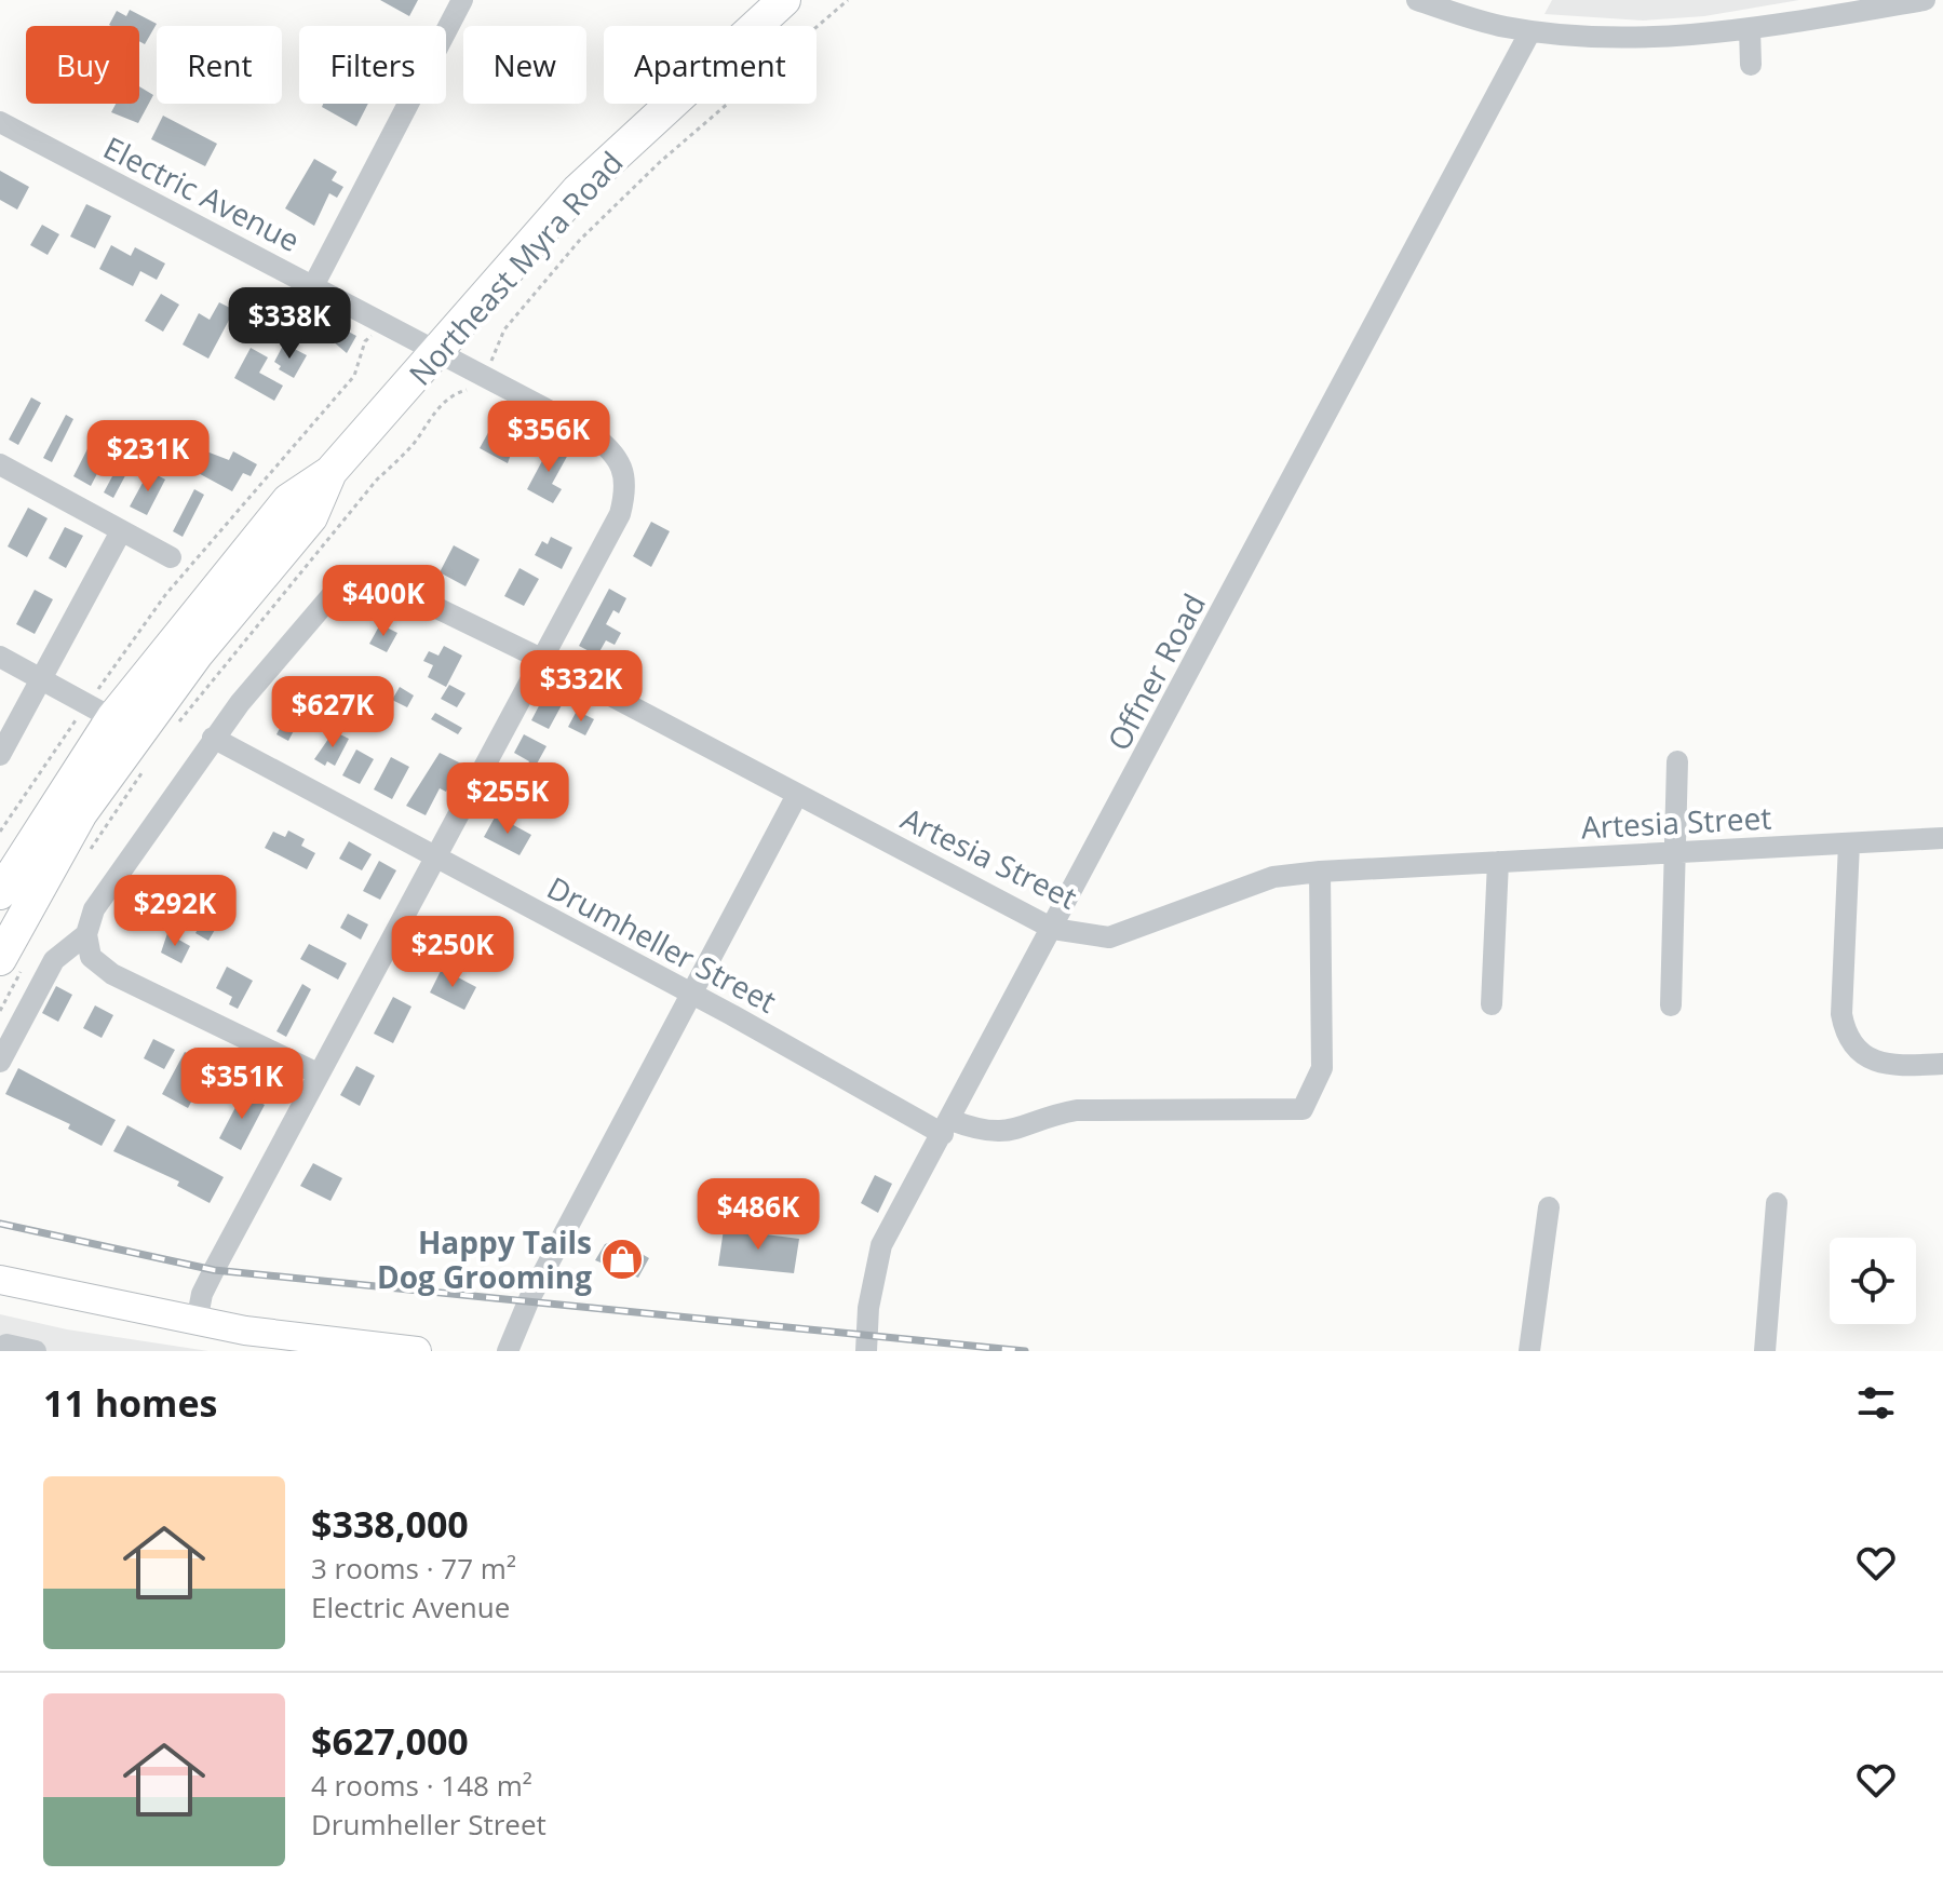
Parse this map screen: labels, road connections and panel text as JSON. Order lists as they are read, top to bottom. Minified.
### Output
{"streets":{"highway":["Northeast Myra Road"],"street":["Electric Avenue","Offner Road","Artesia Street","Drumheller Street"]},"crossings":[["Electric Avenue","Northeast Myra Road"],["Electric Avenue","Artesia Street"],["Offner Road","Artesia Street"],["Offner Road","Drumheller Street"],["Artesia Street","Drumheller Street"]],"places":{"shop":["Happy Tails Dog Grooming"]},"page":{"chip":["Buy","Rent","Filters","New","Apartment"],"price":["$338K","$356K","$231K","$400K","$332K","$627K","$255K","$292K","$250K","$351K","$486K"],"heading":"11 homes","list":[{"name":"$338,000","note":"3 rooms · 77 m² · Electric Avenue"},{"name":"$627,000","note":"4 rooms · 148 m² · Drumheller Street"}]}}
